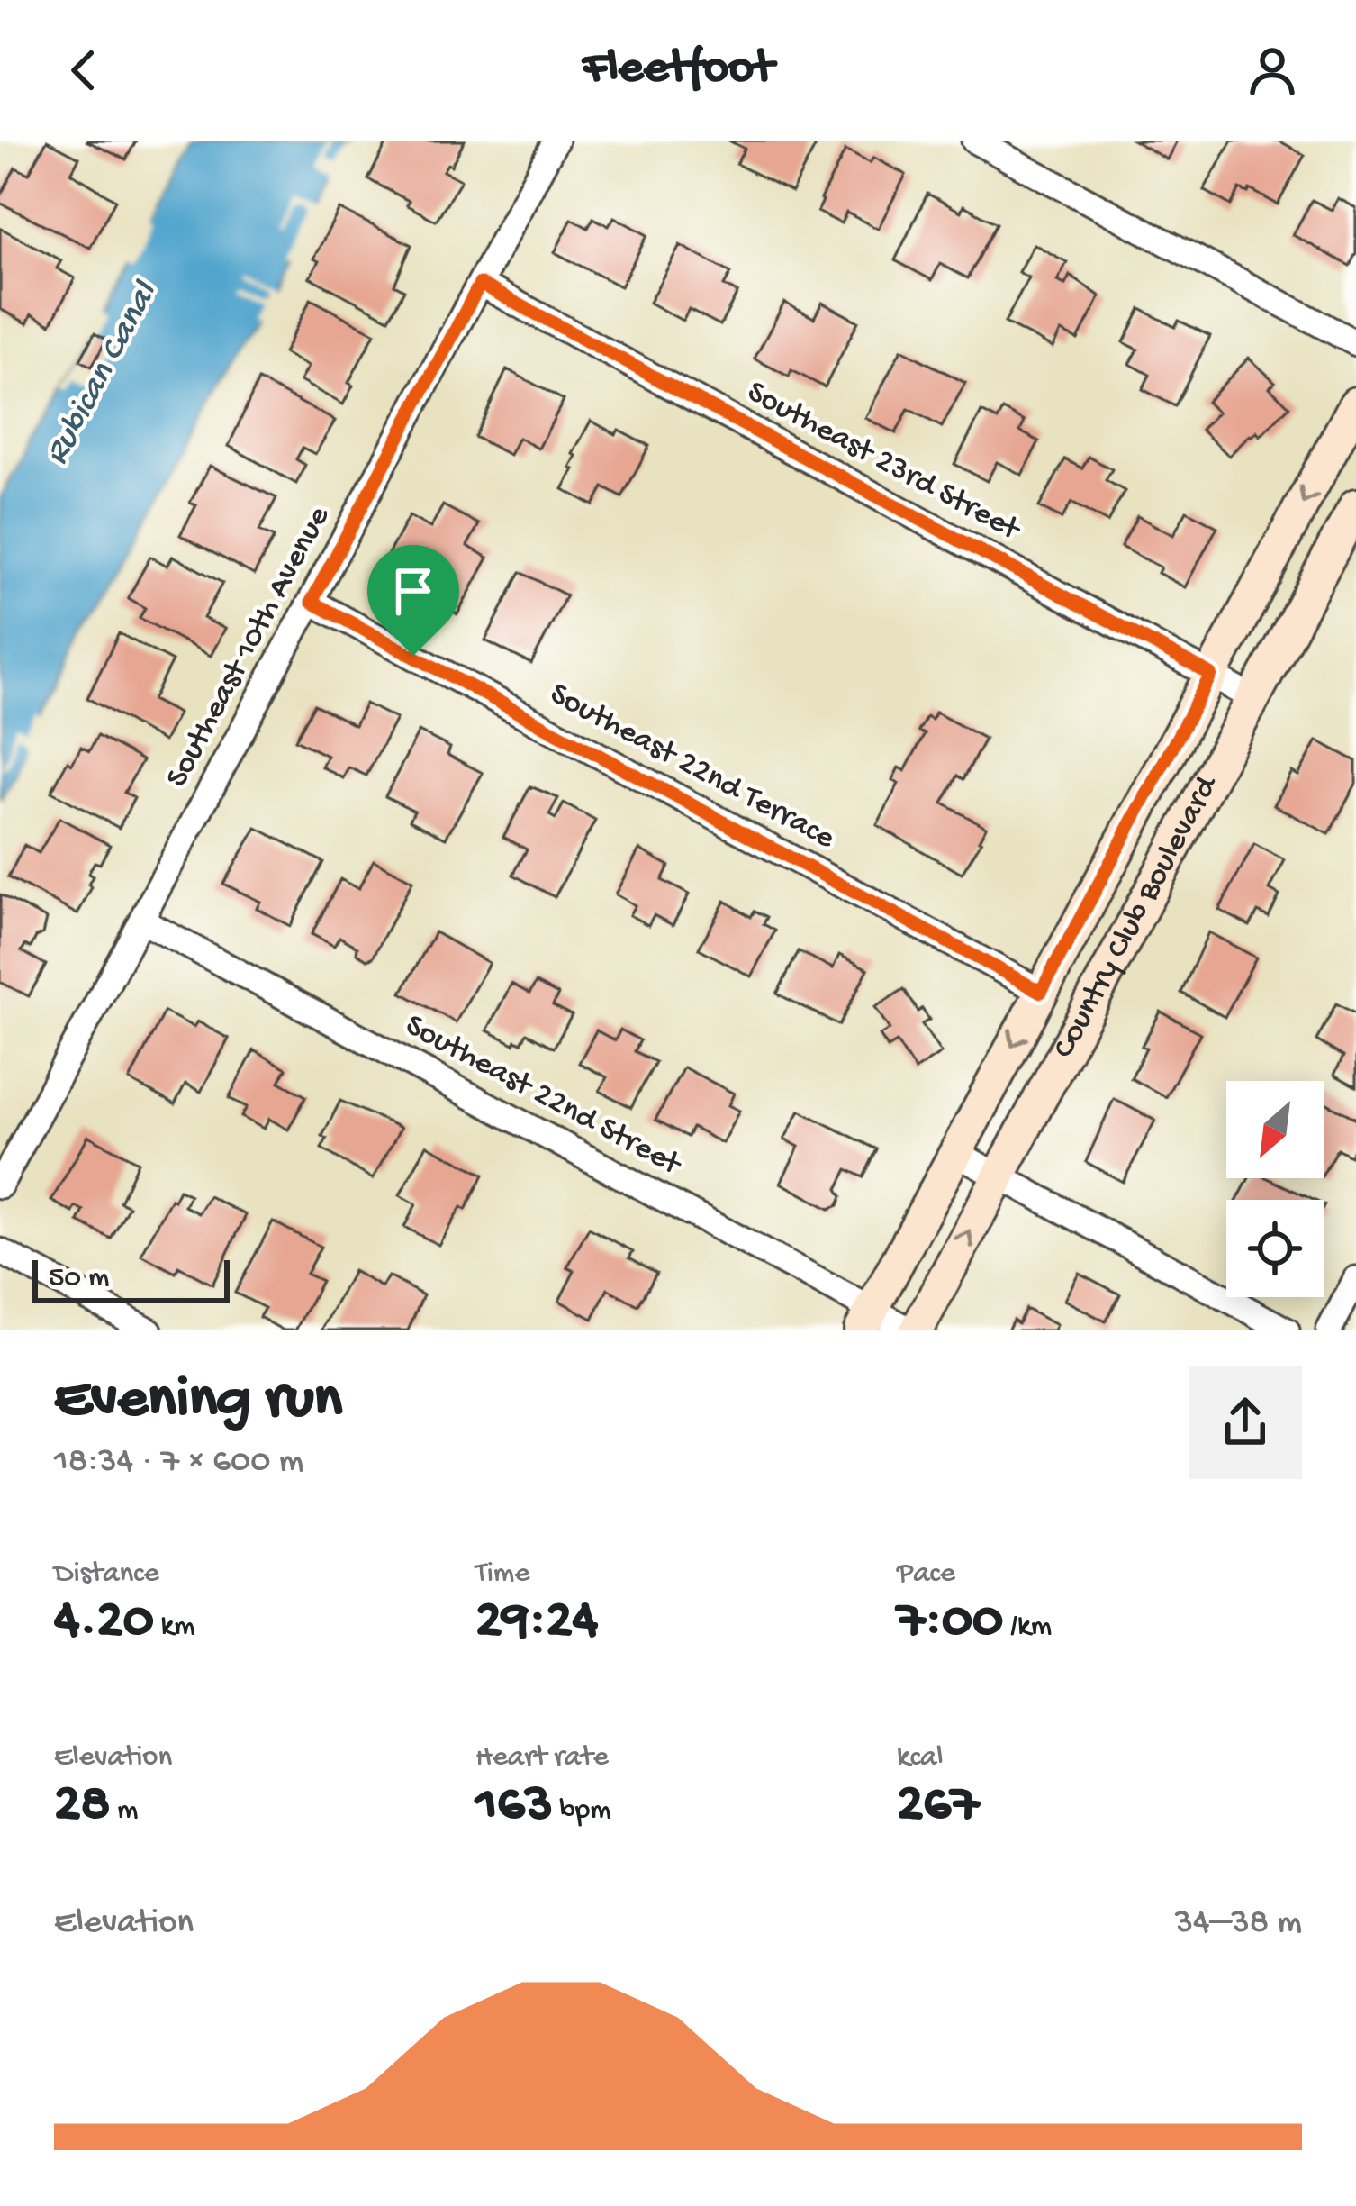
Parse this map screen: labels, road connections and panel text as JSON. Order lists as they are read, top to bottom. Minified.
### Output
{"streets":{"main road":["Country Club Boulevard"],"street":["Southeast 23rd Street","Southeast 10th Avenue","Southeast 22nd Terrace","Southeast 22nd Street"]},"crossings":[["Southeast 23rd Street","Southeast 10th Avenue"],["Southeast 23rd Street","Country Club Boulevard"],["Southeast 10th Avenue","Southeast 22nd Terrace"],["Southeast 10th Avenue","Southeast 22nd Street"],["Southeast 22nd Terrace","Country Club Boulevard"],["Country Club Boulevard","Southeast 22nd Street"]],"water":["Rubican Canal"],"scale_bar":"50 m","north":"bottom left","page":{"header":"Fleetfoot","scale":"50 m","heading":["Evening run","18:34 · 7 × 600 m"],"stats":[["Distance","4.20 km"],["Time","29:24"],["Pace","7:00 /km"],["Elevation","28 m"],["Heart rate","163 bpm"],["kcal","267"]],"chart":["Elevation","34–38 m"]}}
